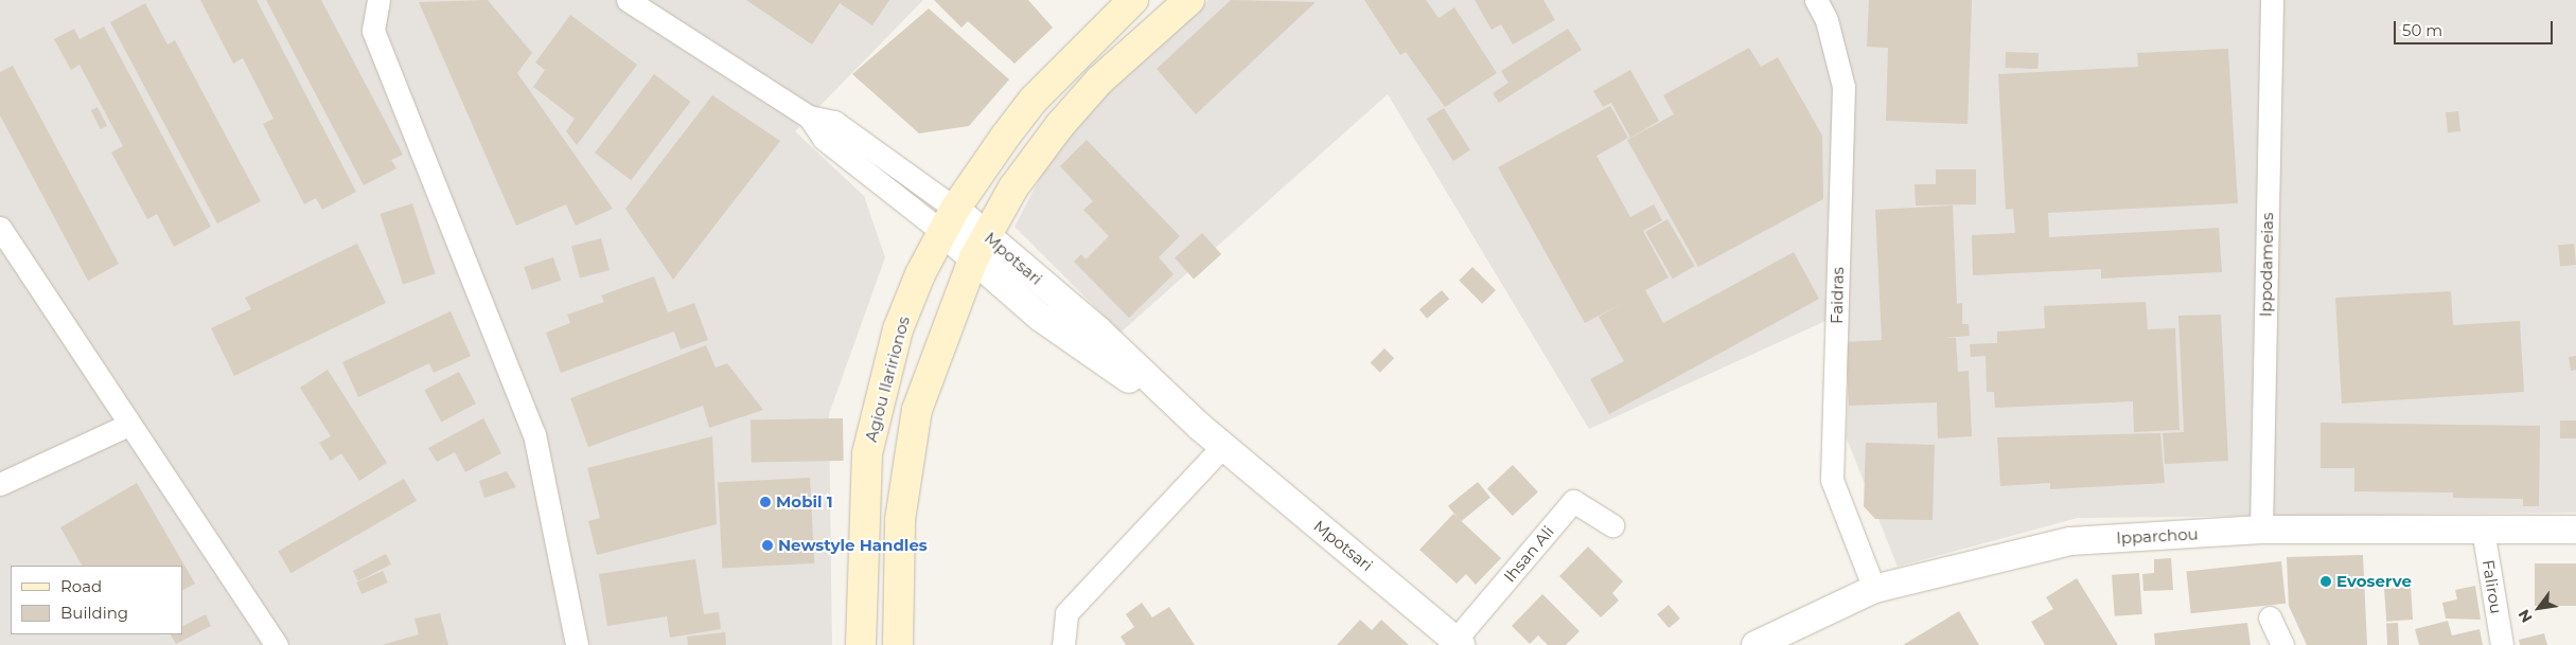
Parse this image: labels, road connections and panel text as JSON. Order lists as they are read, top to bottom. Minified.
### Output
{"streets":{"main road":["Agiou Ilaririonos"],"street":["Mpotsari","Ippodameias","Faidras","Ipparchou","Ihsan Ali","Falirou"]},"crossings":[["Mpotsari","Agiou Ilaririonos"],["Mpotsari","Ihsan Ali"],["Ippodameias","Ipparchou"],["Faidras","Ipparchou"],["Ipparchou","Falirou"]],"places":["Mobil 1","Newstyle Handles","Evoserve"],"legend":["Road","Building"],"scale_bar":"50 m","north":"bottom left"}
